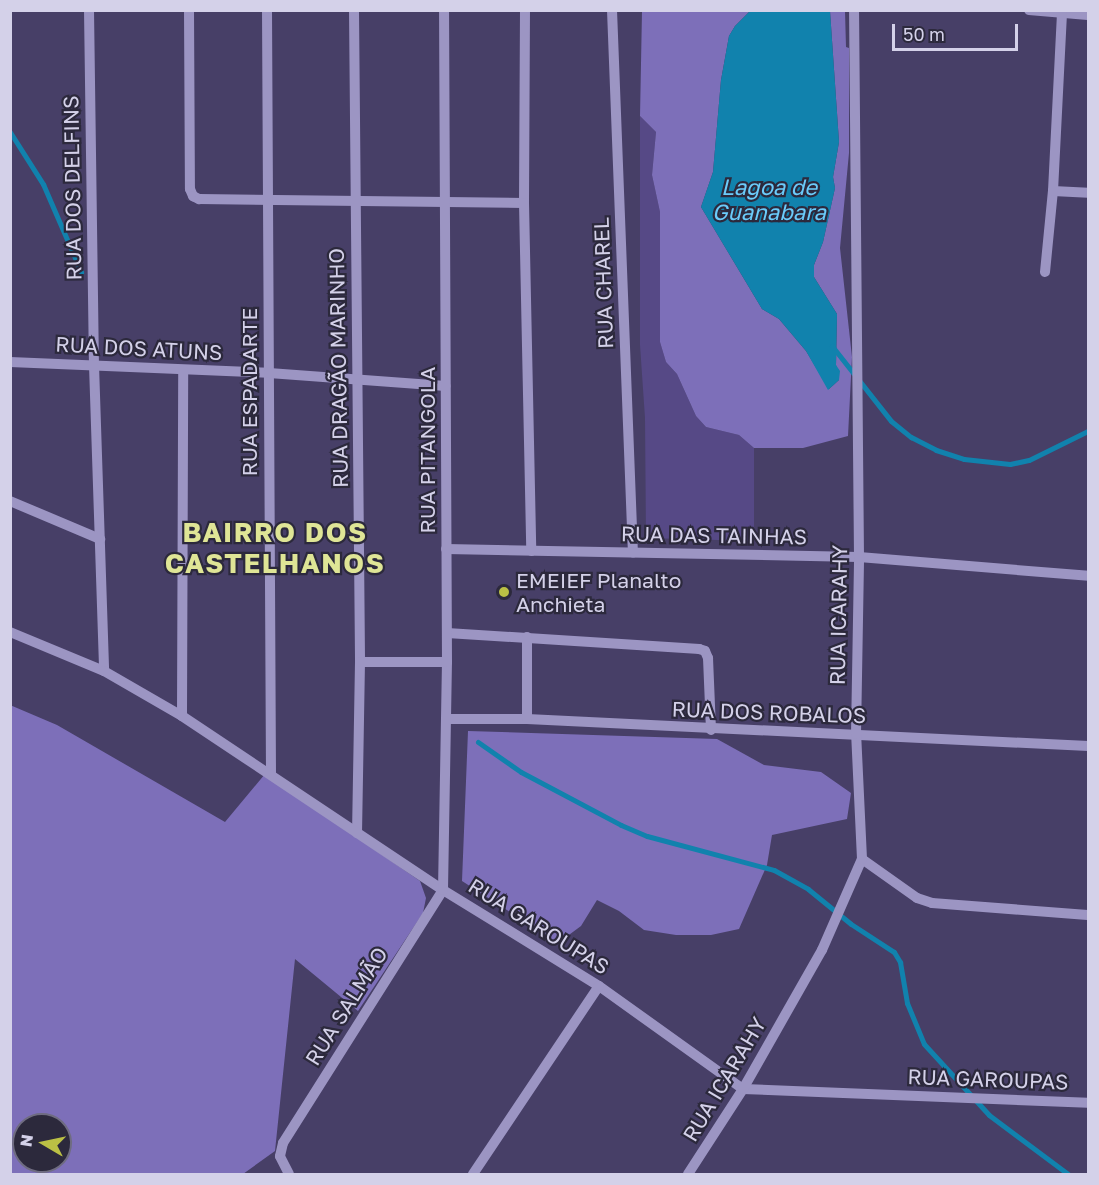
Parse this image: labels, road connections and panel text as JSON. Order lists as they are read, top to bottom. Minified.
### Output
{"streets":{"street":["RUA DOS DELFINS","RUA CHAREL","RUA DOS ATUNS","RUA DRAGÃO MARINHO","RUA ESPADARTE","RUA PITANGOLA","RUA DAS TAINHAS","RUA ICARAHY","RUA DOS ROBALOS","RUA GAROUPAS","RUA SALMÃO"]},"crossings":[["RUA DOS DELFINS","RUA DOS ATUNS"],["RUA DOS DELFINS","RUA GAROUPAS"],["RUA CHAREL","RUA DAS TAINHAS"],["RUA DOS ATUNS","RUA DRAGÃO MARINHO"],["RUA DOS ATUNS","RUA ESPADARTE"],["RUA DOS ATUNS","RUA PITANGOLA"],["RUA DRAGÃO MARINHO","RUA GAROUPAS"],["RUA ESPADARTE","RUA GAROUPAS"],["RUA PITANGOLA","RUA DAS TAINHAS"],["RUA PITANGOLA","RUA DOS ROBALOS"],["RUA PITANGOLA","RUA GAROUPAS"],["RUA PITANGOLA","RUA SALMÃO"],["RUA DAS TAINHAS","RUA ICARAHY"],["RUA ICARAHY","RUA DOS ROBALOS"],["RUA ICARAHY","RUA GAROUPAS"],["RUA GAROUPAS","RUA SALMÃO"]],"districts":["BAIRRO DOS CASTELHANOS"],"water":["Lagoa de Guanabara"],"places":["EMEIEF Planalto Anchieta"],"scale_bar":"50 m","north":"left"}
